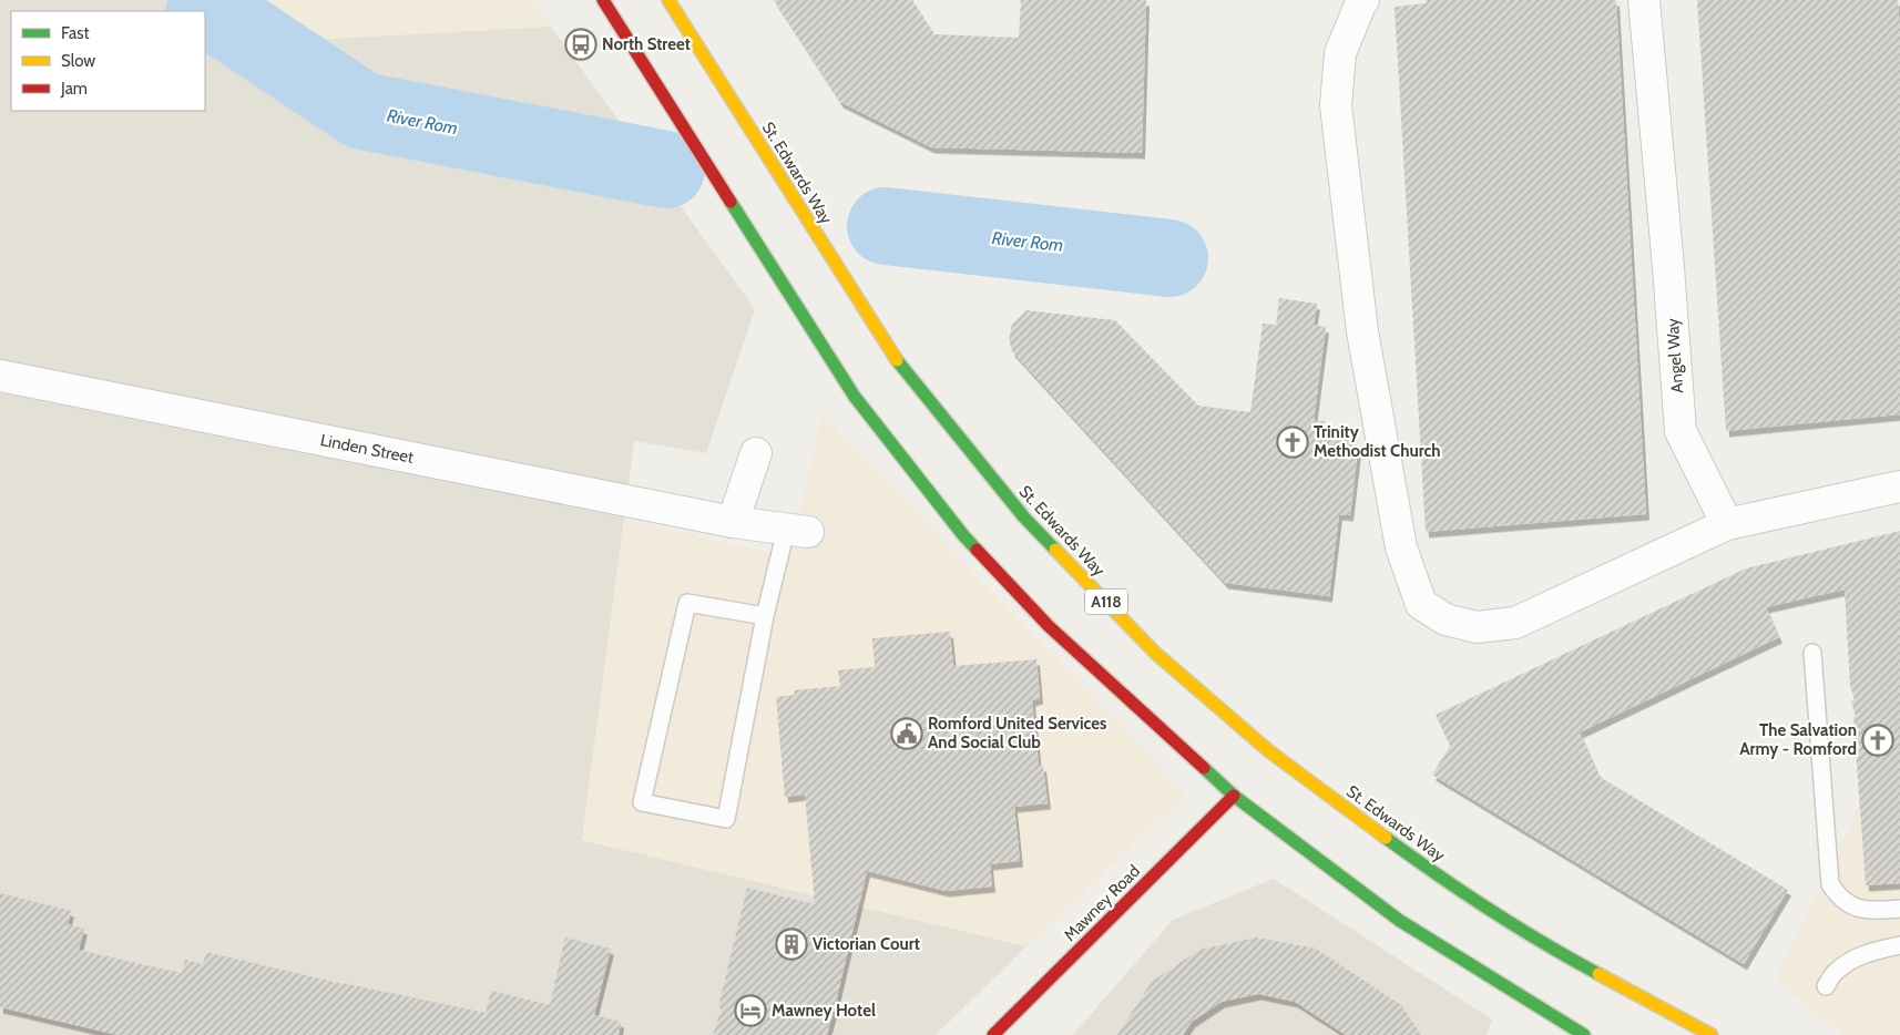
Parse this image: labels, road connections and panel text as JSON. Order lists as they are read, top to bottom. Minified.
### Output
{"streets":{"main road":["St. Edwards Way","A118","Mawney Road"],"street":["Angel Way","Linden Street"]},"water":["River Rom"],"places":{"bus stop":["North Street"],"church":["Trinity Methodist Church","The Salvation Army - Romford"],"public building":["Romford United Services And Social Club"],"building":["Victorian Court"],"hotel":["Mawney Hotel"]},"legend":["Fast","Slow","Jam"]}
